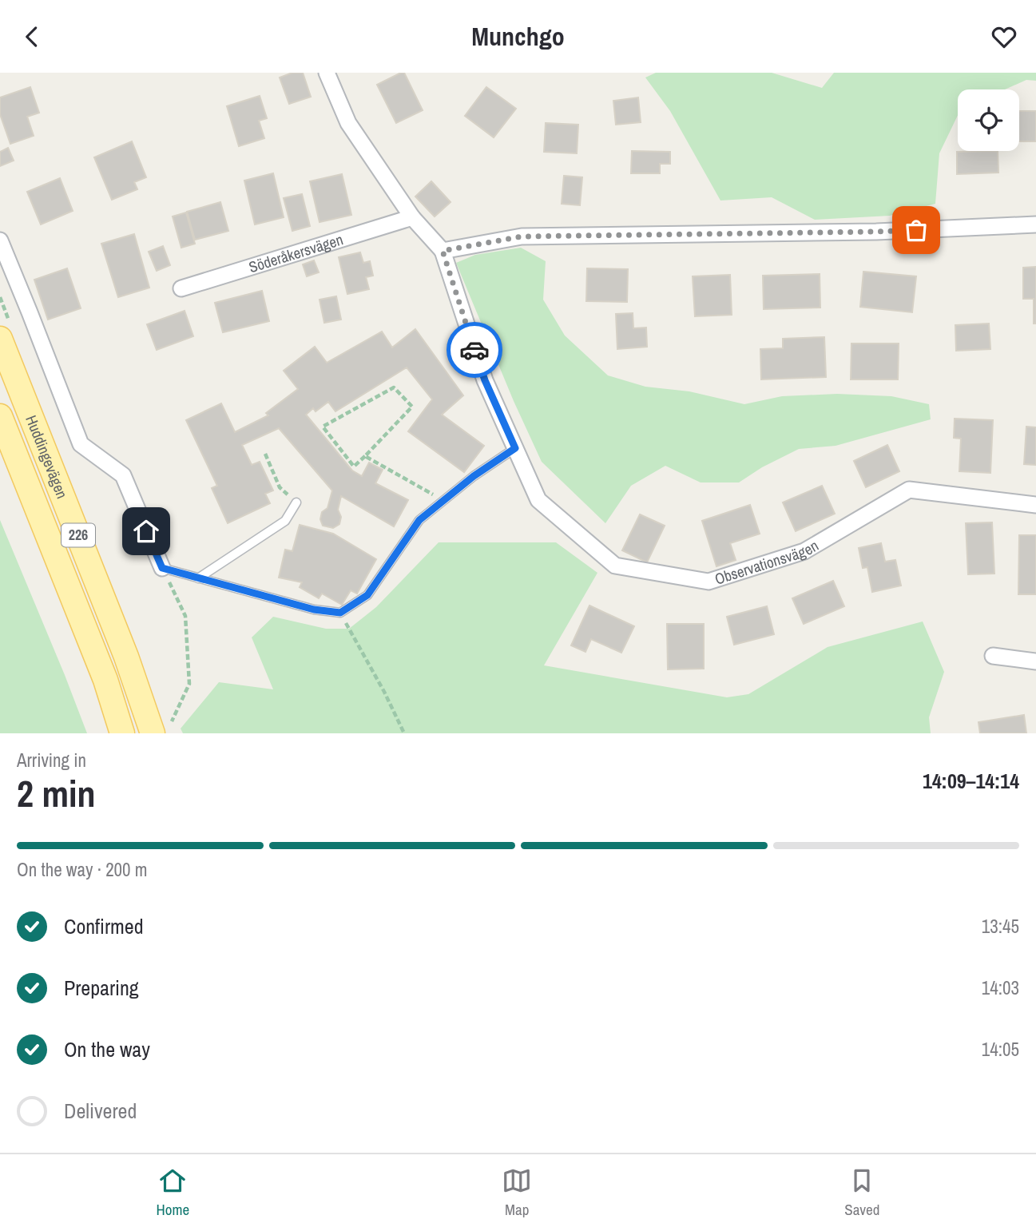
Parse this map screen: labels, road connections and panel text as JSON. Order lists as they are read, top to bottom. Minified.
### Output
{"streets":{"main road":["Huddingevägen","226"],"street":["Söderåkersvägen","Observationsvägen"]},"page":{"header":"Munchgo","heading":["2 min","Arriving in","14:09–14:14"],"bar":"On the way · 200 m","list":[["Confirmed","13:45"],["Preparing","14:03"],["On the way","14:05"],"Delivered"],"tabs":["Home","Map","Saved"]}}
